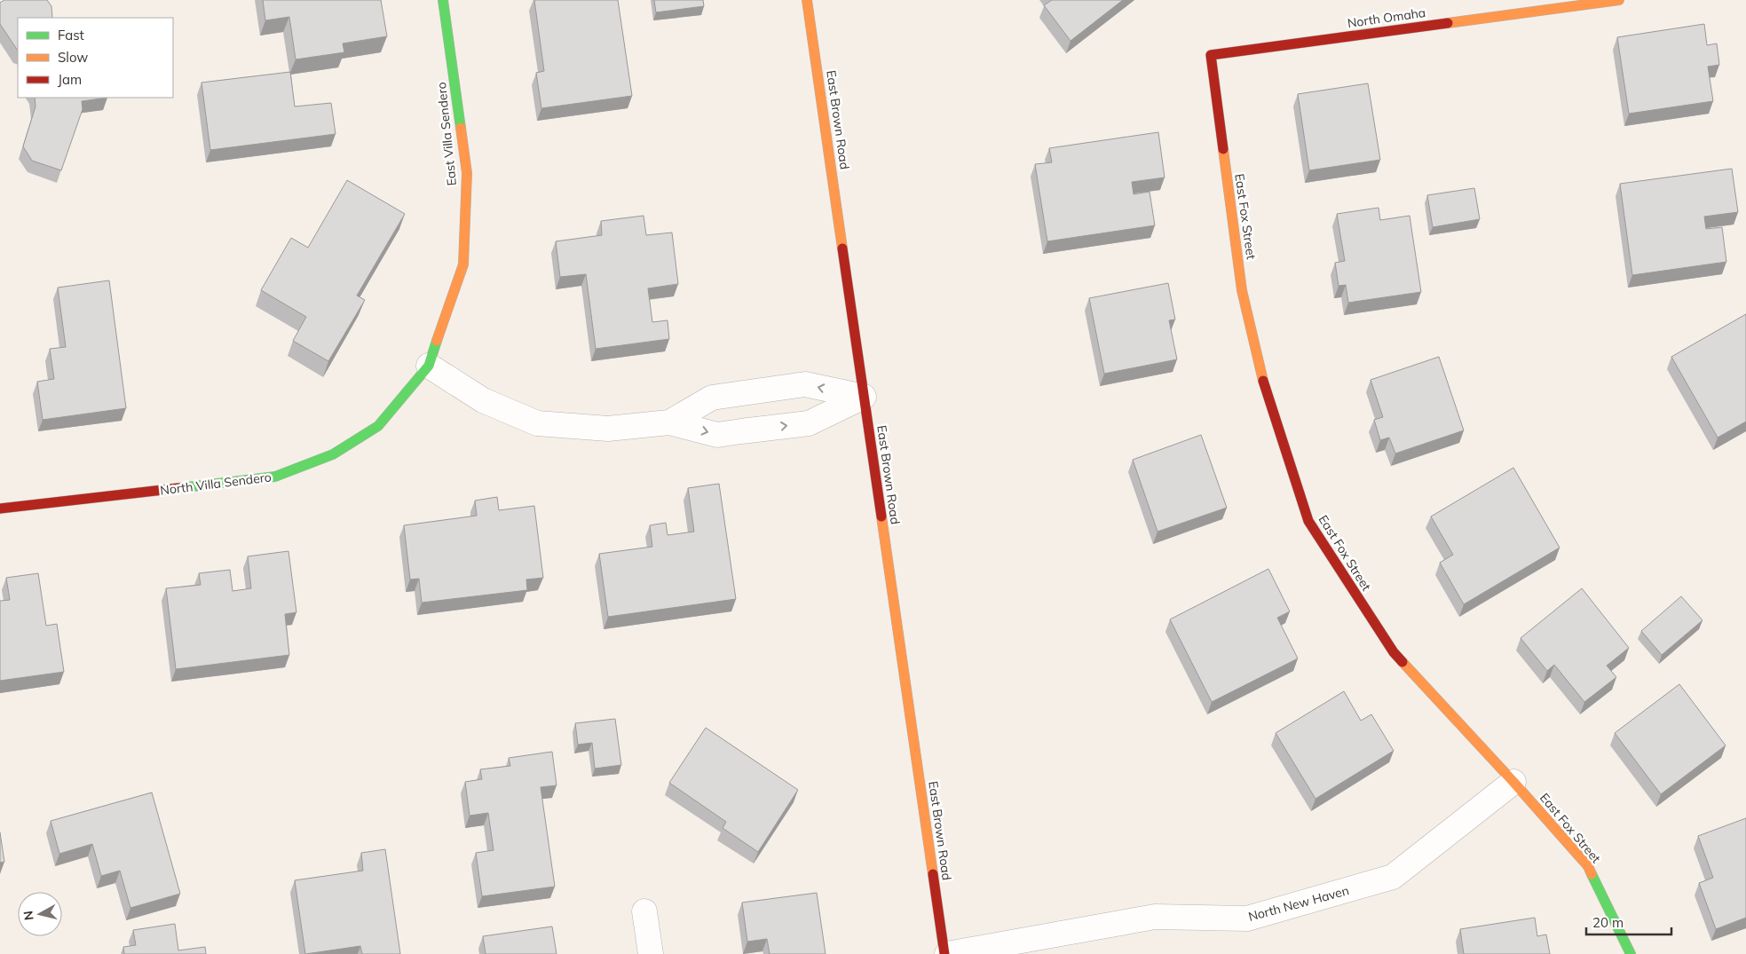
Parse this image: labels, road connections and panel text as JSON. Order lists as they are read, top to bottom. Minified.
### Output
{"streets":{"street":["North Omaha","East Brown Road","East Villa Sendero","East Fox Street","North Villa Sendero","North New Haven"]},"crossings":[["North Omaha","East Fox Street"],["East Brown Road","North New Haven"],["East Villa Sendero","North Villa Sendero"],["East Fox Street","North New Haven"]],"legend":["Fast","Slow","Jam"],"scale_bar":"20 m","north":"left"}
